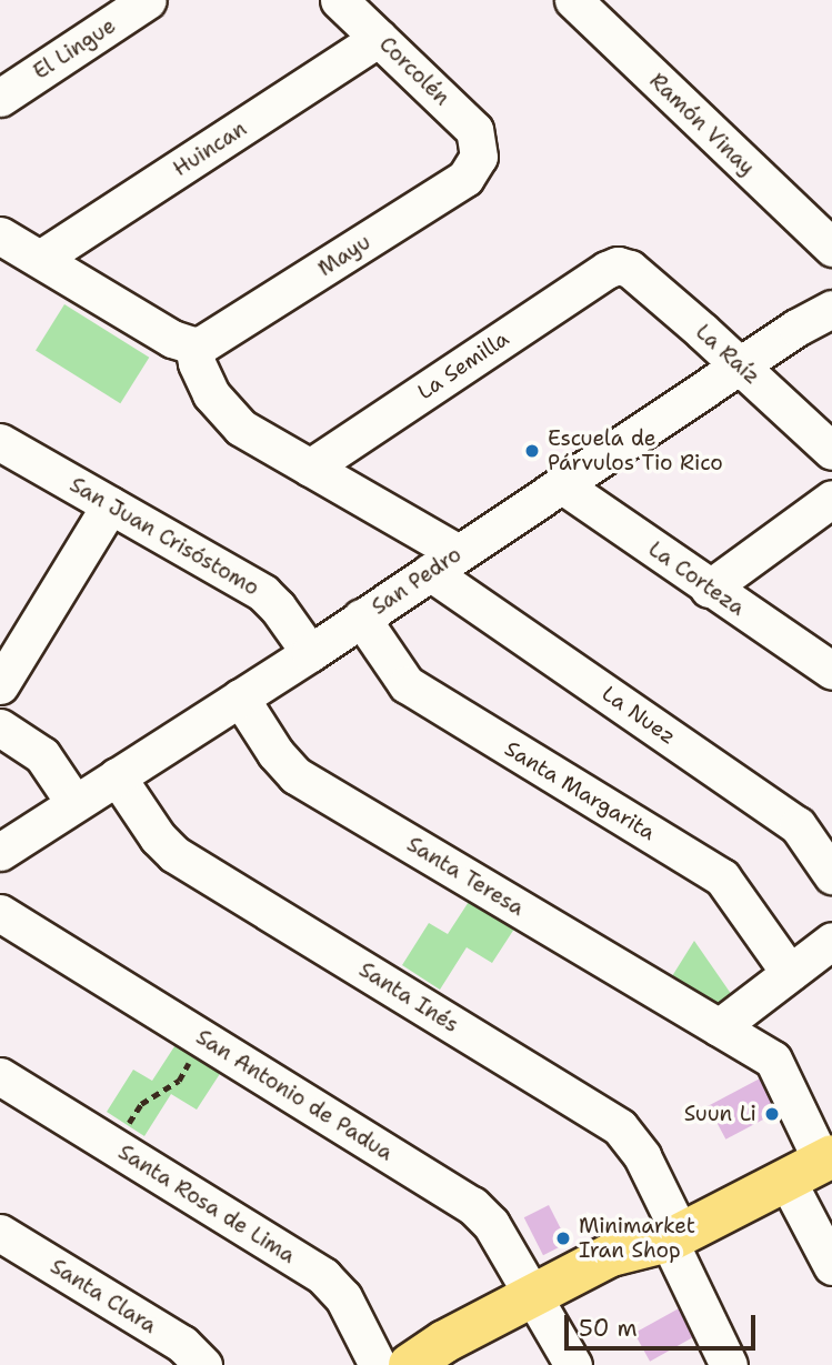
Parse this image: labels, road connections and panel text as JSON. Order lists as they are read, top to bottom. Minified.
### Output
{"streets":{"street":["El Lingue","Corcolén","Ramón Vinay","Huincan","Mayu","La Raíz","La Semilla","San Juan Crisóstomo","La Corteza","San Pedro","La Nuez","Santa Margarita","Santa Teresa","Santa Inés","San Antonio de Padua","Santa Rosa de Lima","Santa Clara"]},"crossings":[["Corcolén","Huincan"],["Corcolén","Mayu"],["Mayu","La Nuez"],["La Raíz","La Semilla"],["La Raíz","San Pedro"],["La Semilla","La Nuez"],["San Juan Crisóstomo","San Pedro"],["La Corteza","San Pedro"],["San Pedro","La Nuez"],["San Pedro","Santa Margarita"],["San Pedro","Santa Teresa"],["San Pedro","Santa Inés"]],"places":["Escuela de Párvulos Tio Rico","Suun Li","Minimarket Iran Shop"],"scale_bar":"50 m"}
